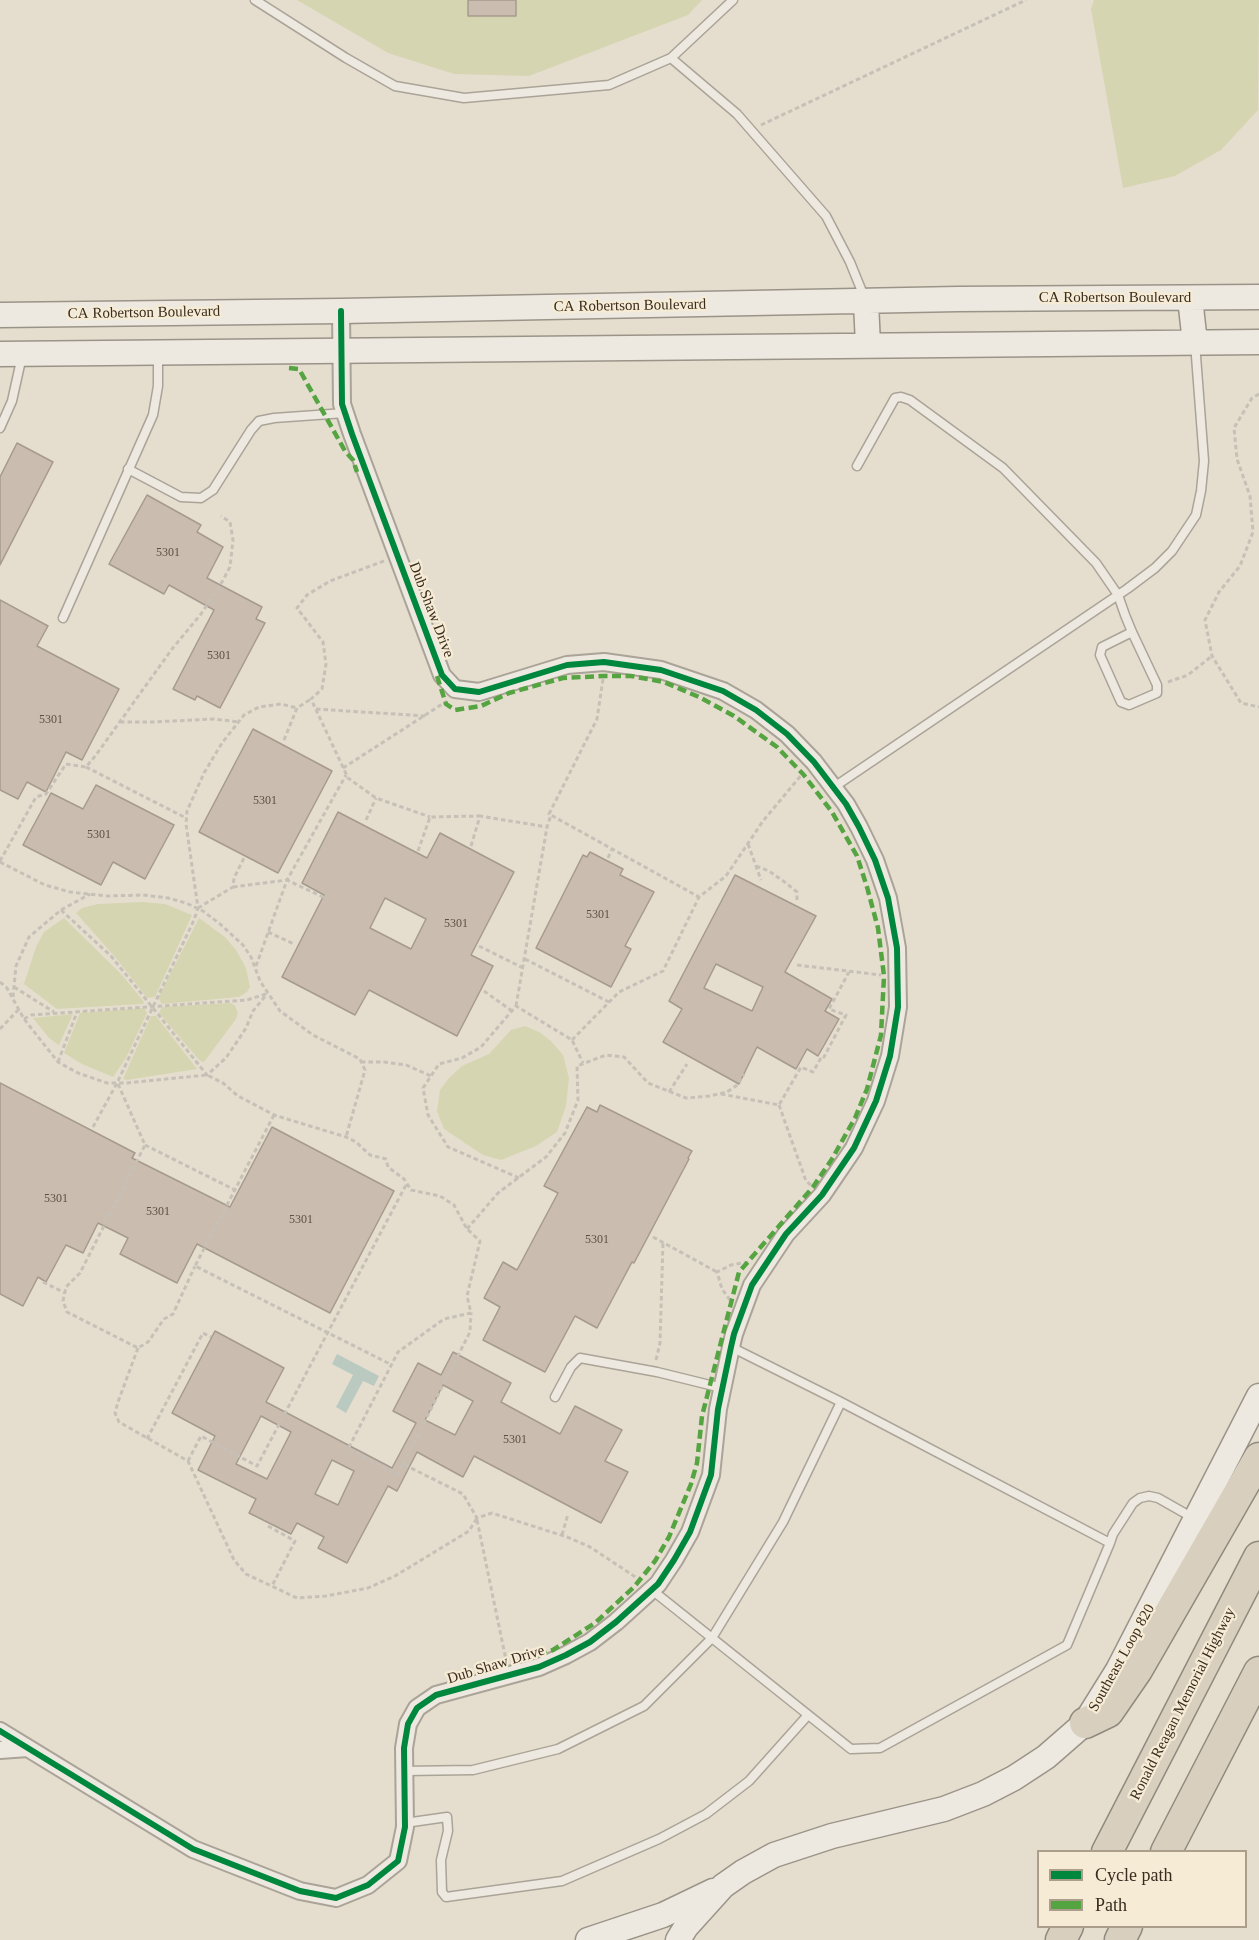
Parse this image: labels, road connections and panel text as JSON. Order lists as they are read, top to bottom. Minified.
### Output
{"streets":{"highway":["Ronald Reagan Memorial Highway"],"street":["CA Robertson Boulevard","Dub Shaw Drive","Southeast Loop 820"]},"crossings":[["CA Robertson Boulevard","Dub Shaw Drive"]],"house_numbers":["5301","5301","5301","5301","5301","5301","5301","5301","5301","5301","5301","5301"],"legend":["Cycle path","Path"]}
